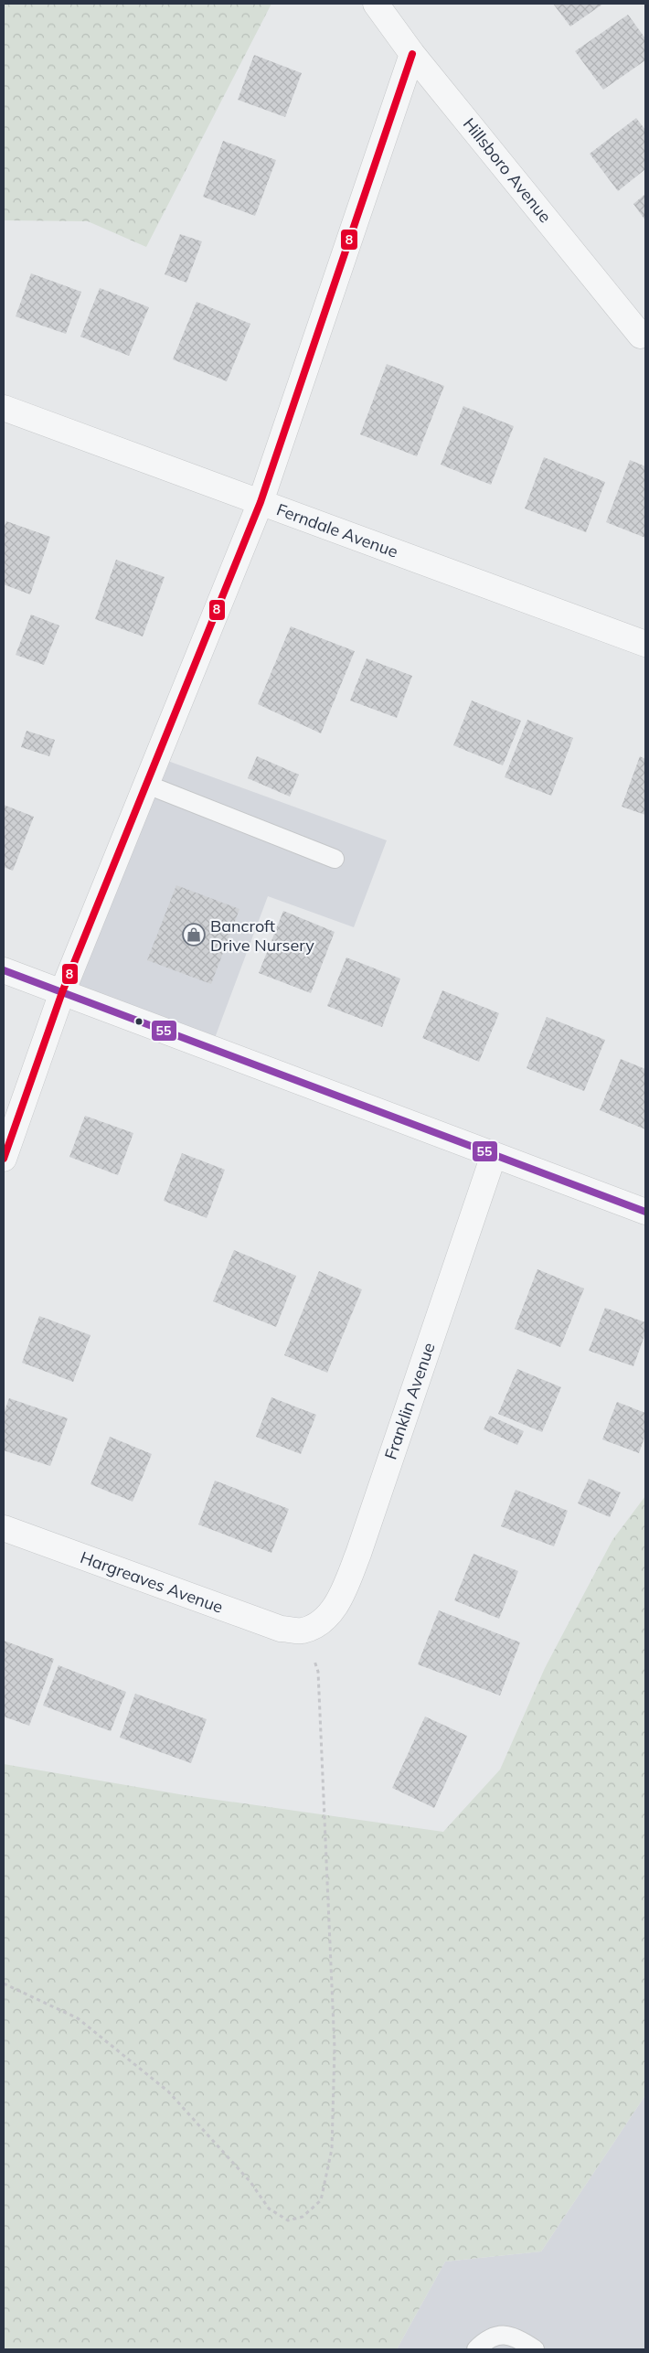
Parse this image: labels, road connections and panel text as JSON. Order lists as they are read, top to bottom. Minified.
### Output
{"streets":{"street":["Hillsboro Avenue","Ferndale Avenue","Franklin Avenue","Hargreaves Avenue"]},"crossings":[["Franklin Avenue","Hargreaves Avenue"]],"places":{"shop":["Bancroft Drive Nursery"]},"lines":["transit line 8","transit line 55"]}
